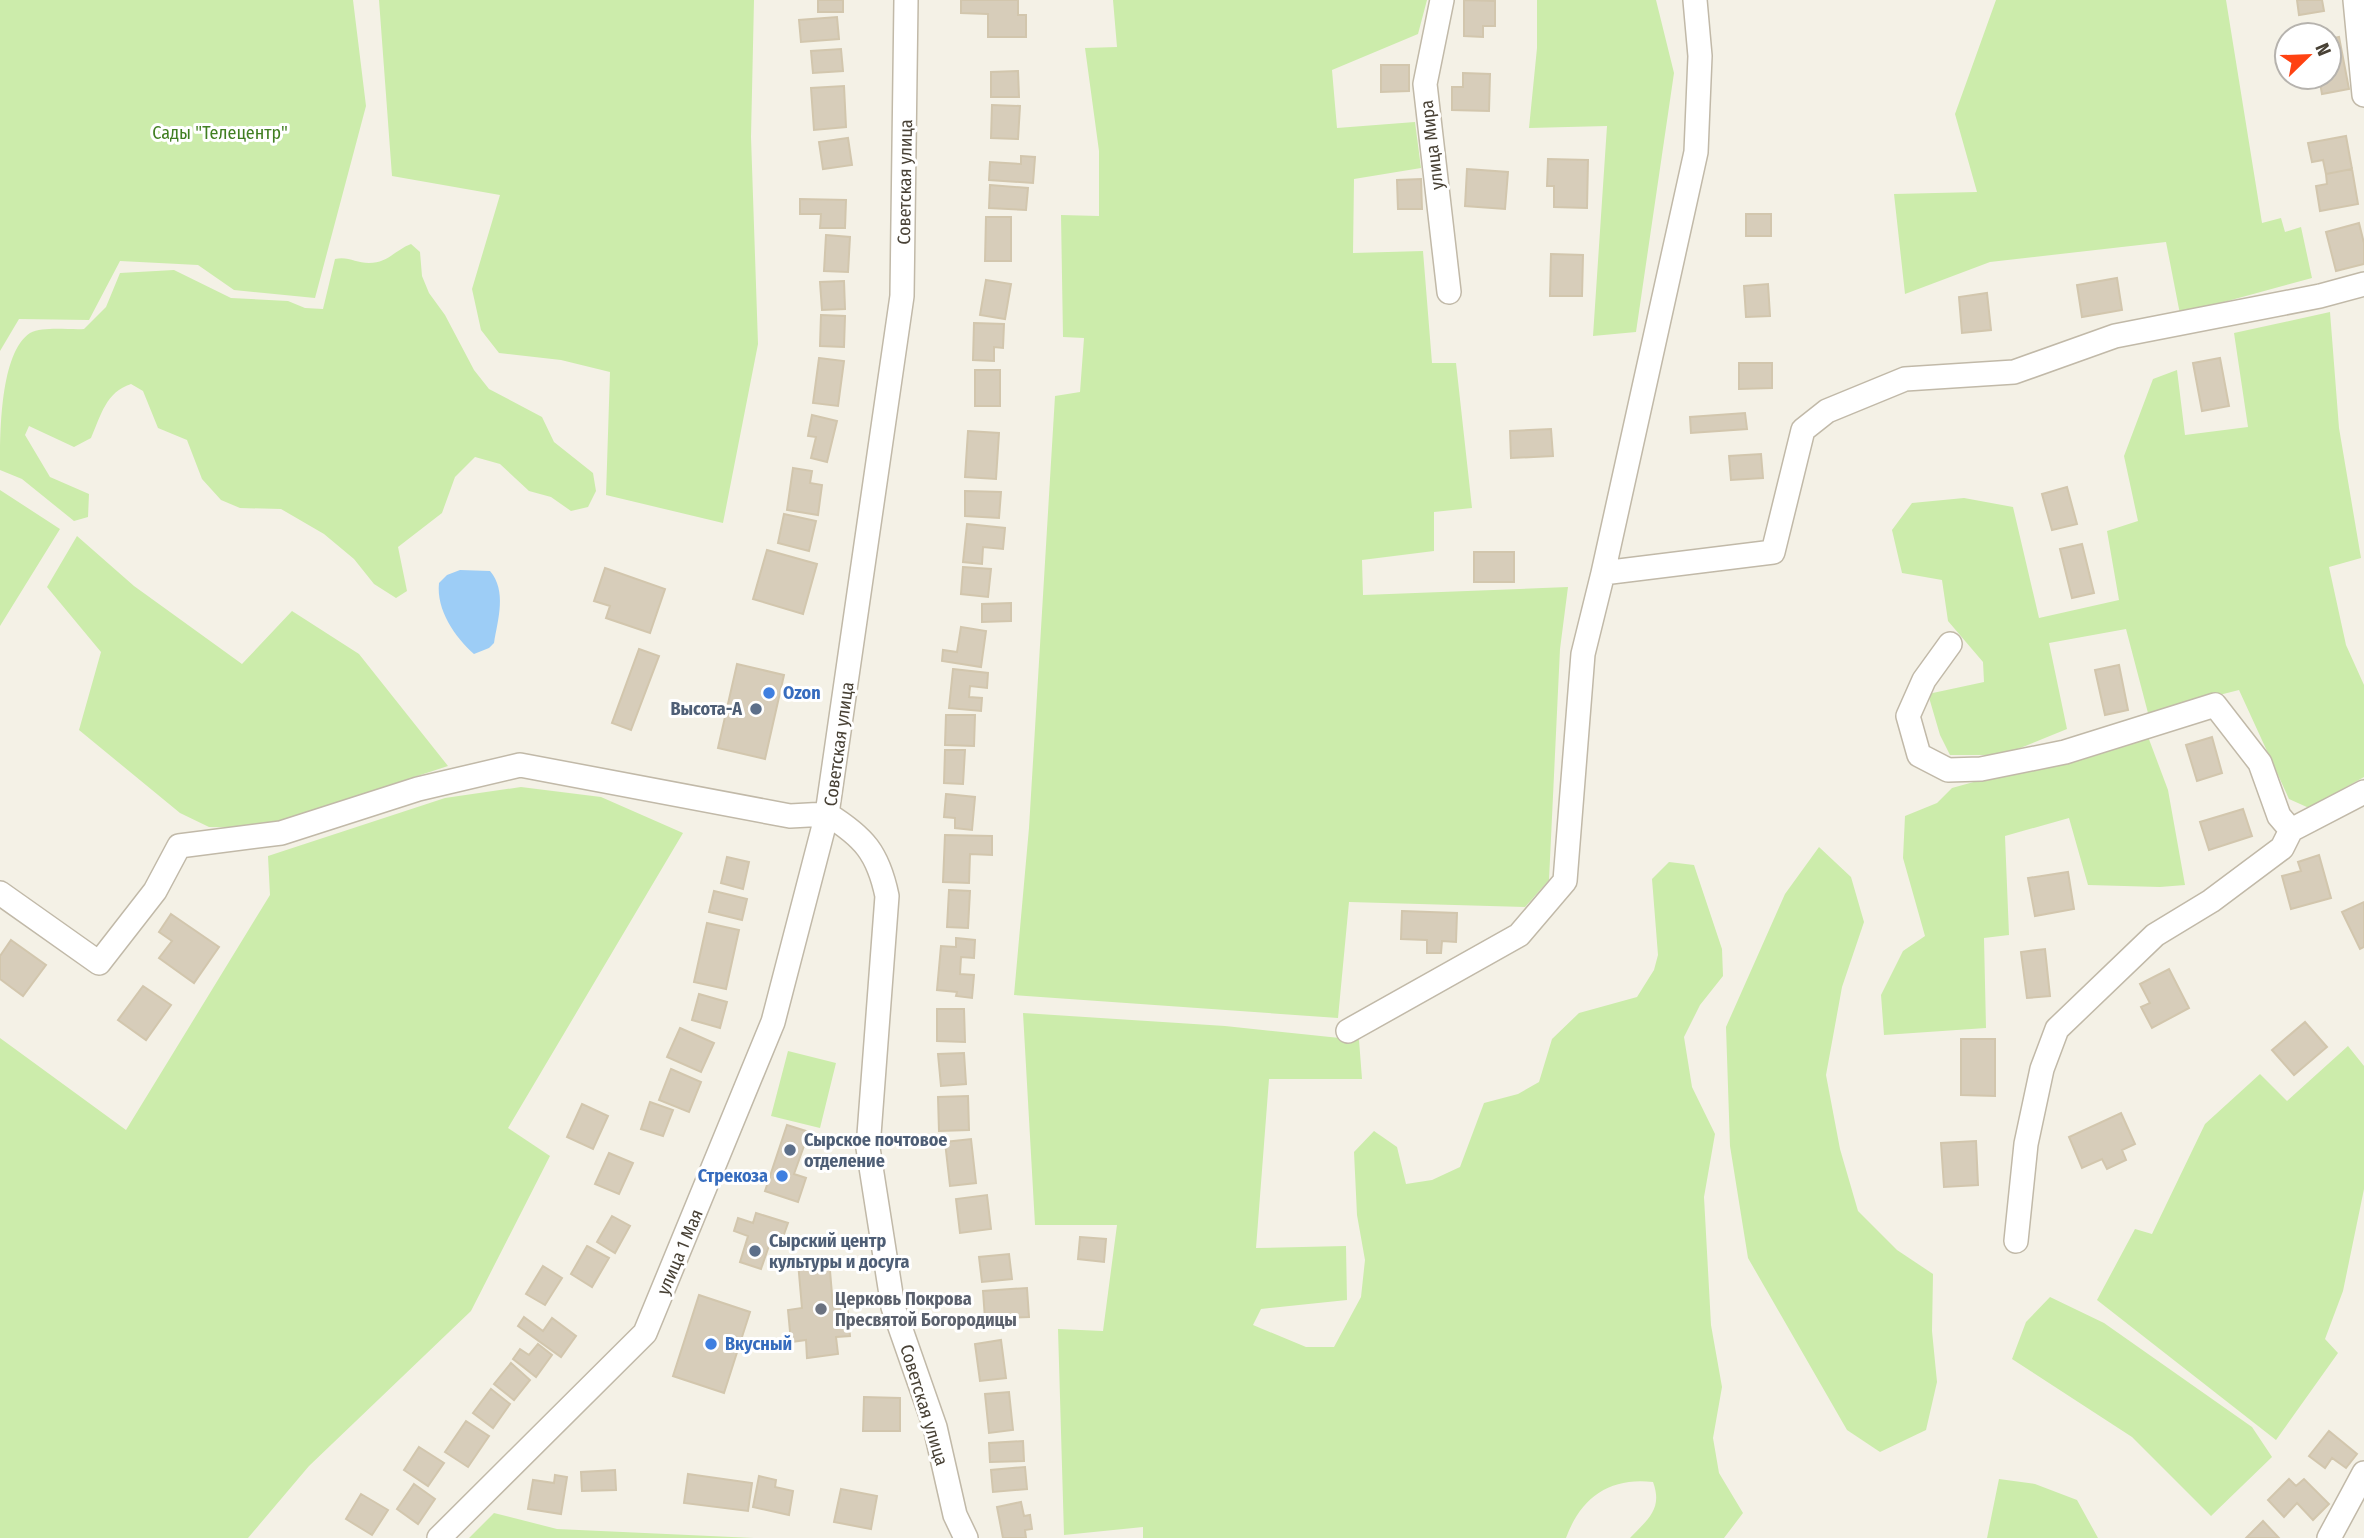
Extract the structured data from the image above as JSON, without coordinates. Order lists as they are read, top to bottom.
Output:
{
  "streets": {
    "street": ["улица Мира", "Советская улица", "улица 1 Мая"]
  },
  "crossings": [
    ["Советская улица", "улица 1 Мая"]
  ],
  "parks": ["Сады \"Телецентр\""],
  "places": [
    "Ozon",
    "Высота-А",
    "Сырское почтовое отделение",
    "Стрекоза",
    "Сырский центр культуры и досуга",
    "Церковь Покрова Пресвятой Богородицы",
    "Вкусный"
  ],
  "north": "top right"
}
